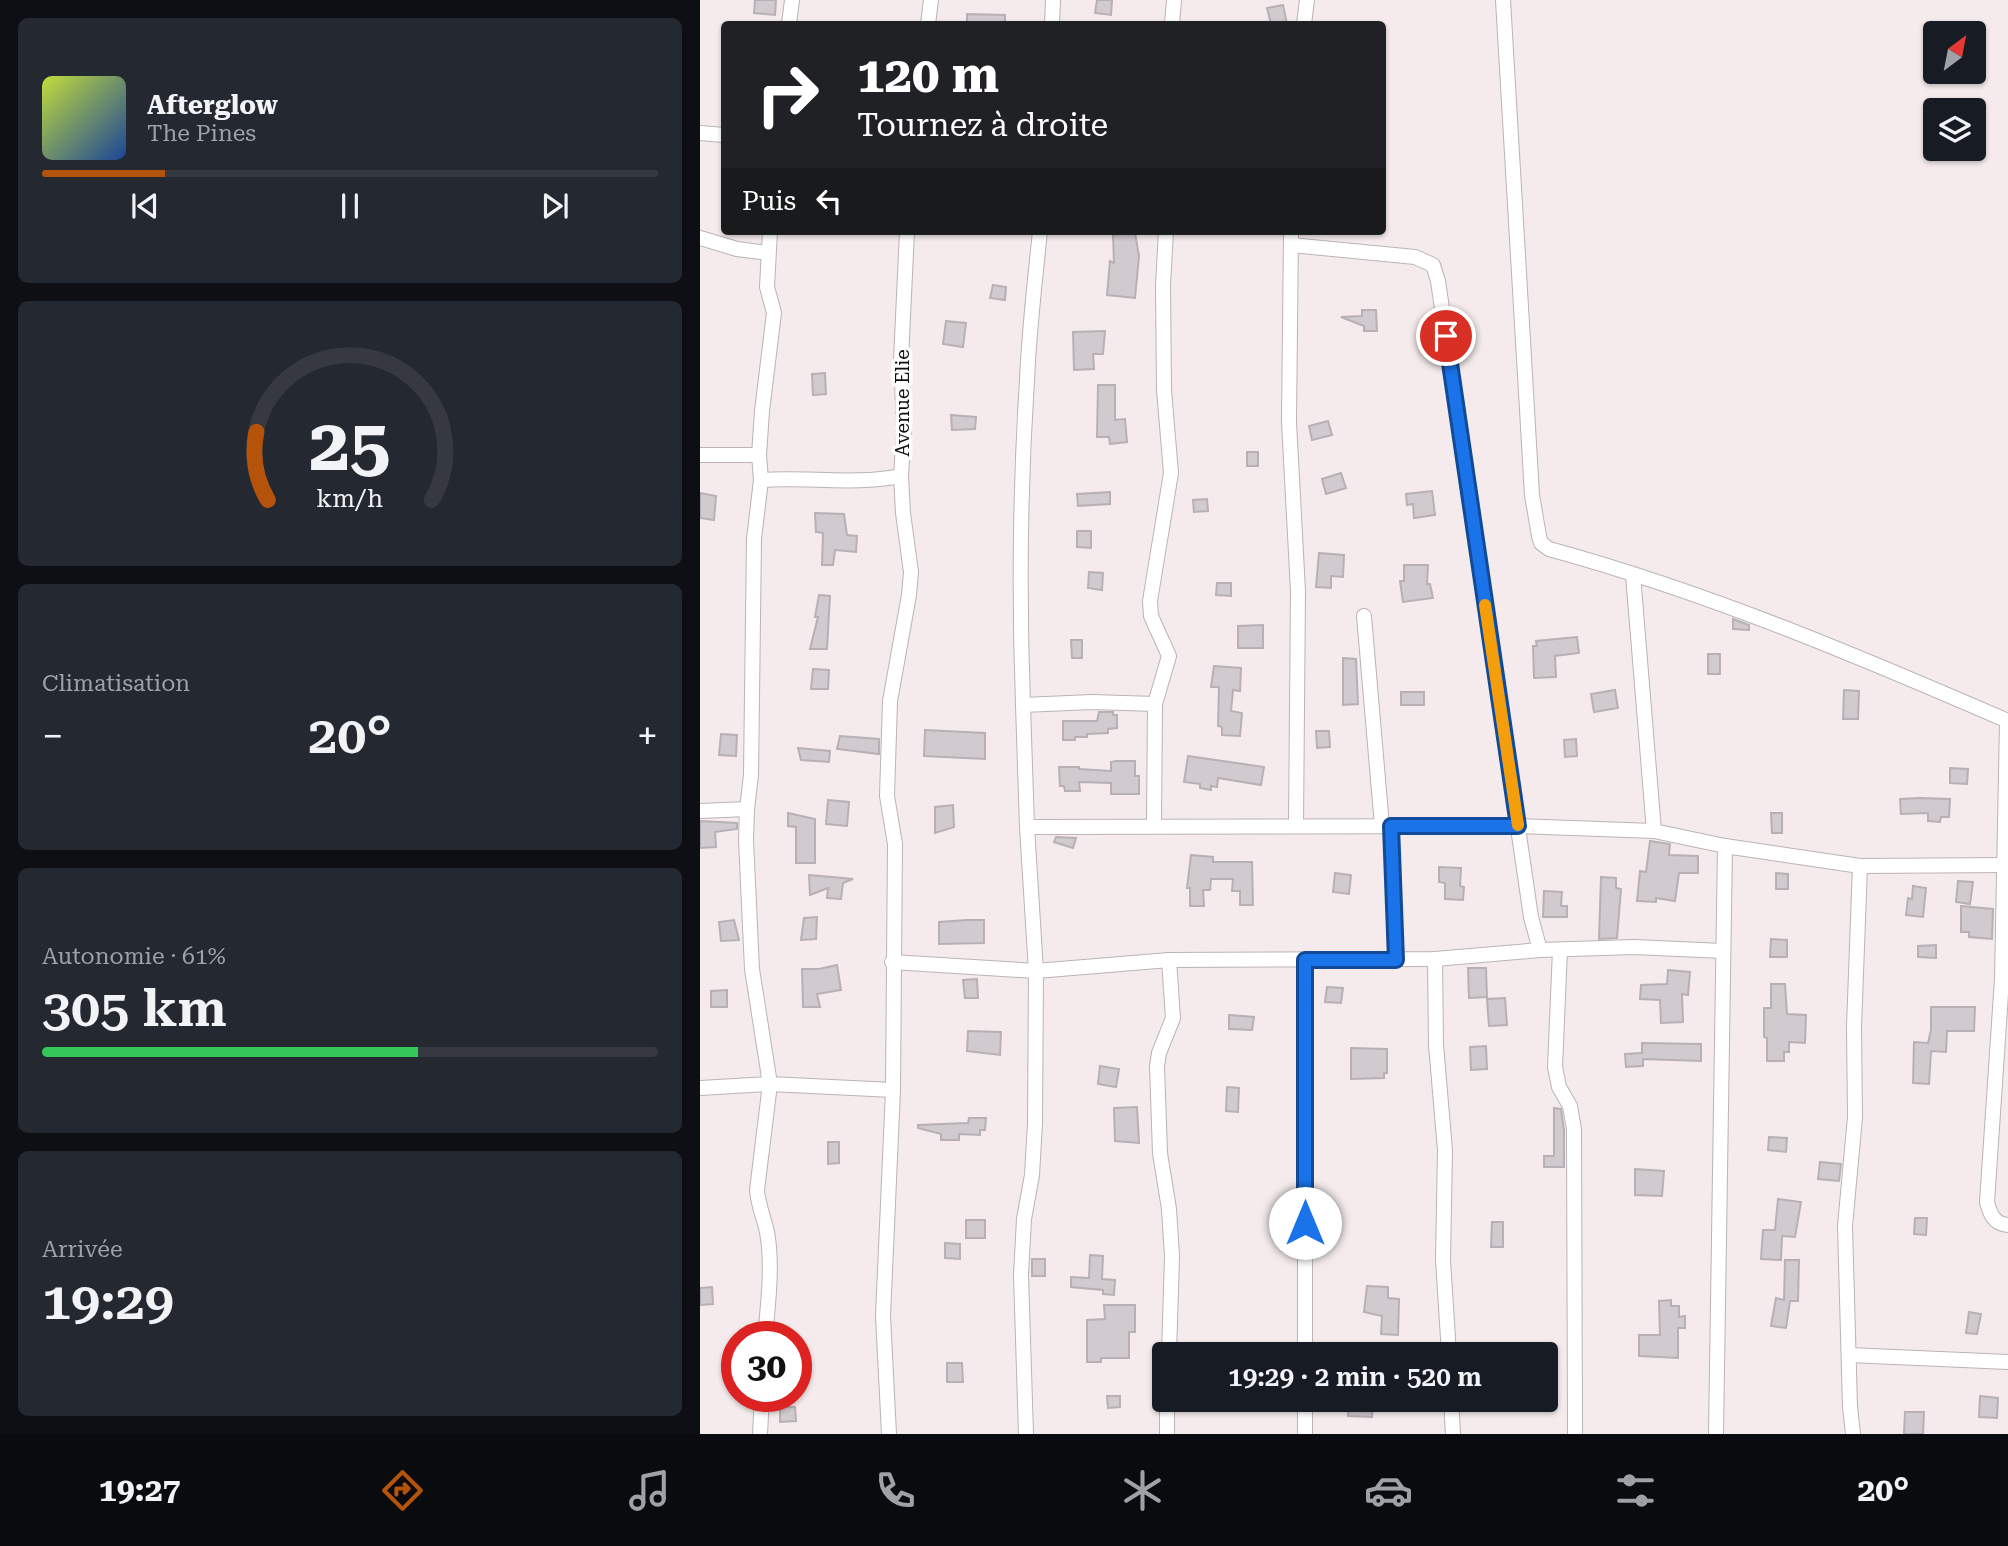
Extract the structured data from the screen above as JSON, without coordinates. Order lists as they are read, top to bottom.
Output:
{
  "streets": {
    "street": ["Avenue Elie"]
  },
  "north": "top right",
  "page": {
    "turn": ["120 m", "Tournez à droite"],
    "song": ["Afterglow", "The Pines"],
    "then": "Puis",
    "tile": [
      "Climatisation",
      ["Autonomie · 61%", "305 km"],
      ["Arrivée", "19:29"]
    ],
    "heat": ["−", "20°", "+"],
    "limit": "30",
    "trip": "19:29 · 2 min · 520 m",
    "tabs": ["19:27", "20°"],
    "gauge": ["25", "km/h"]
  }
}
